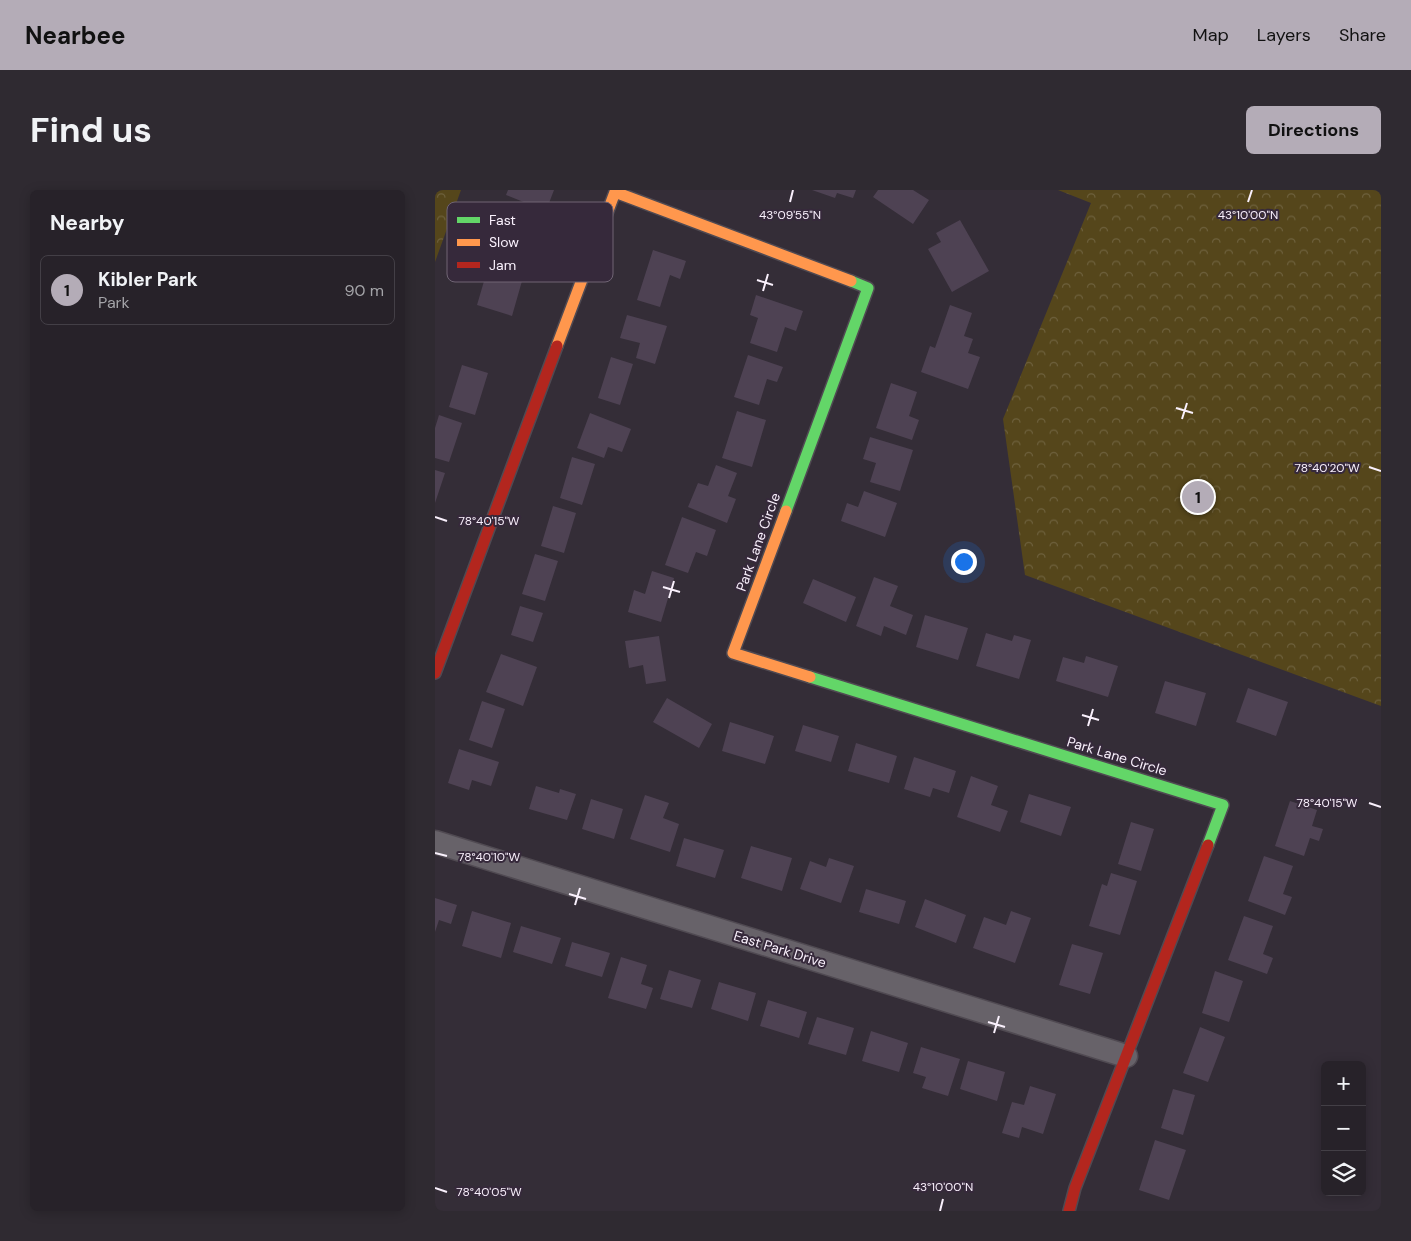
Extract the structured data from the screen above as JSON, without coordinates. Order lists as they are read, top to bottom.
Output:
{
  "streets": {
    "street": ["Park Lane Circle", "East Park Drive"]
  },
  "crossings": [
    ["Park Lane Circle", "East Park Drive"]
  ],
  "legend": ["Fast", "Slow", "Jam"],
  "page": {
    "header": "Nearbee",
    "nav": ["Map", "Layers", "Share"],
    "buttons": "Directions",
    "title": "Find us",
    "heading": "Nearby",
    "list": [
      {
        "mark": "1",
        "name": "Kibler Park",
        "note": "Park",
        "value": "90 m"
      }
    ],
    "pins": "1",
    "map_buttons": ["+", "−"]
  },
  "coordinates": [
    "43°09'55\"N",
    "43°10'00\"N",
    "78°40'20\"W",
    "78°40'15\"W",
    "78°40'10\"W",
    "78°40'05\"W"
  ]
}
